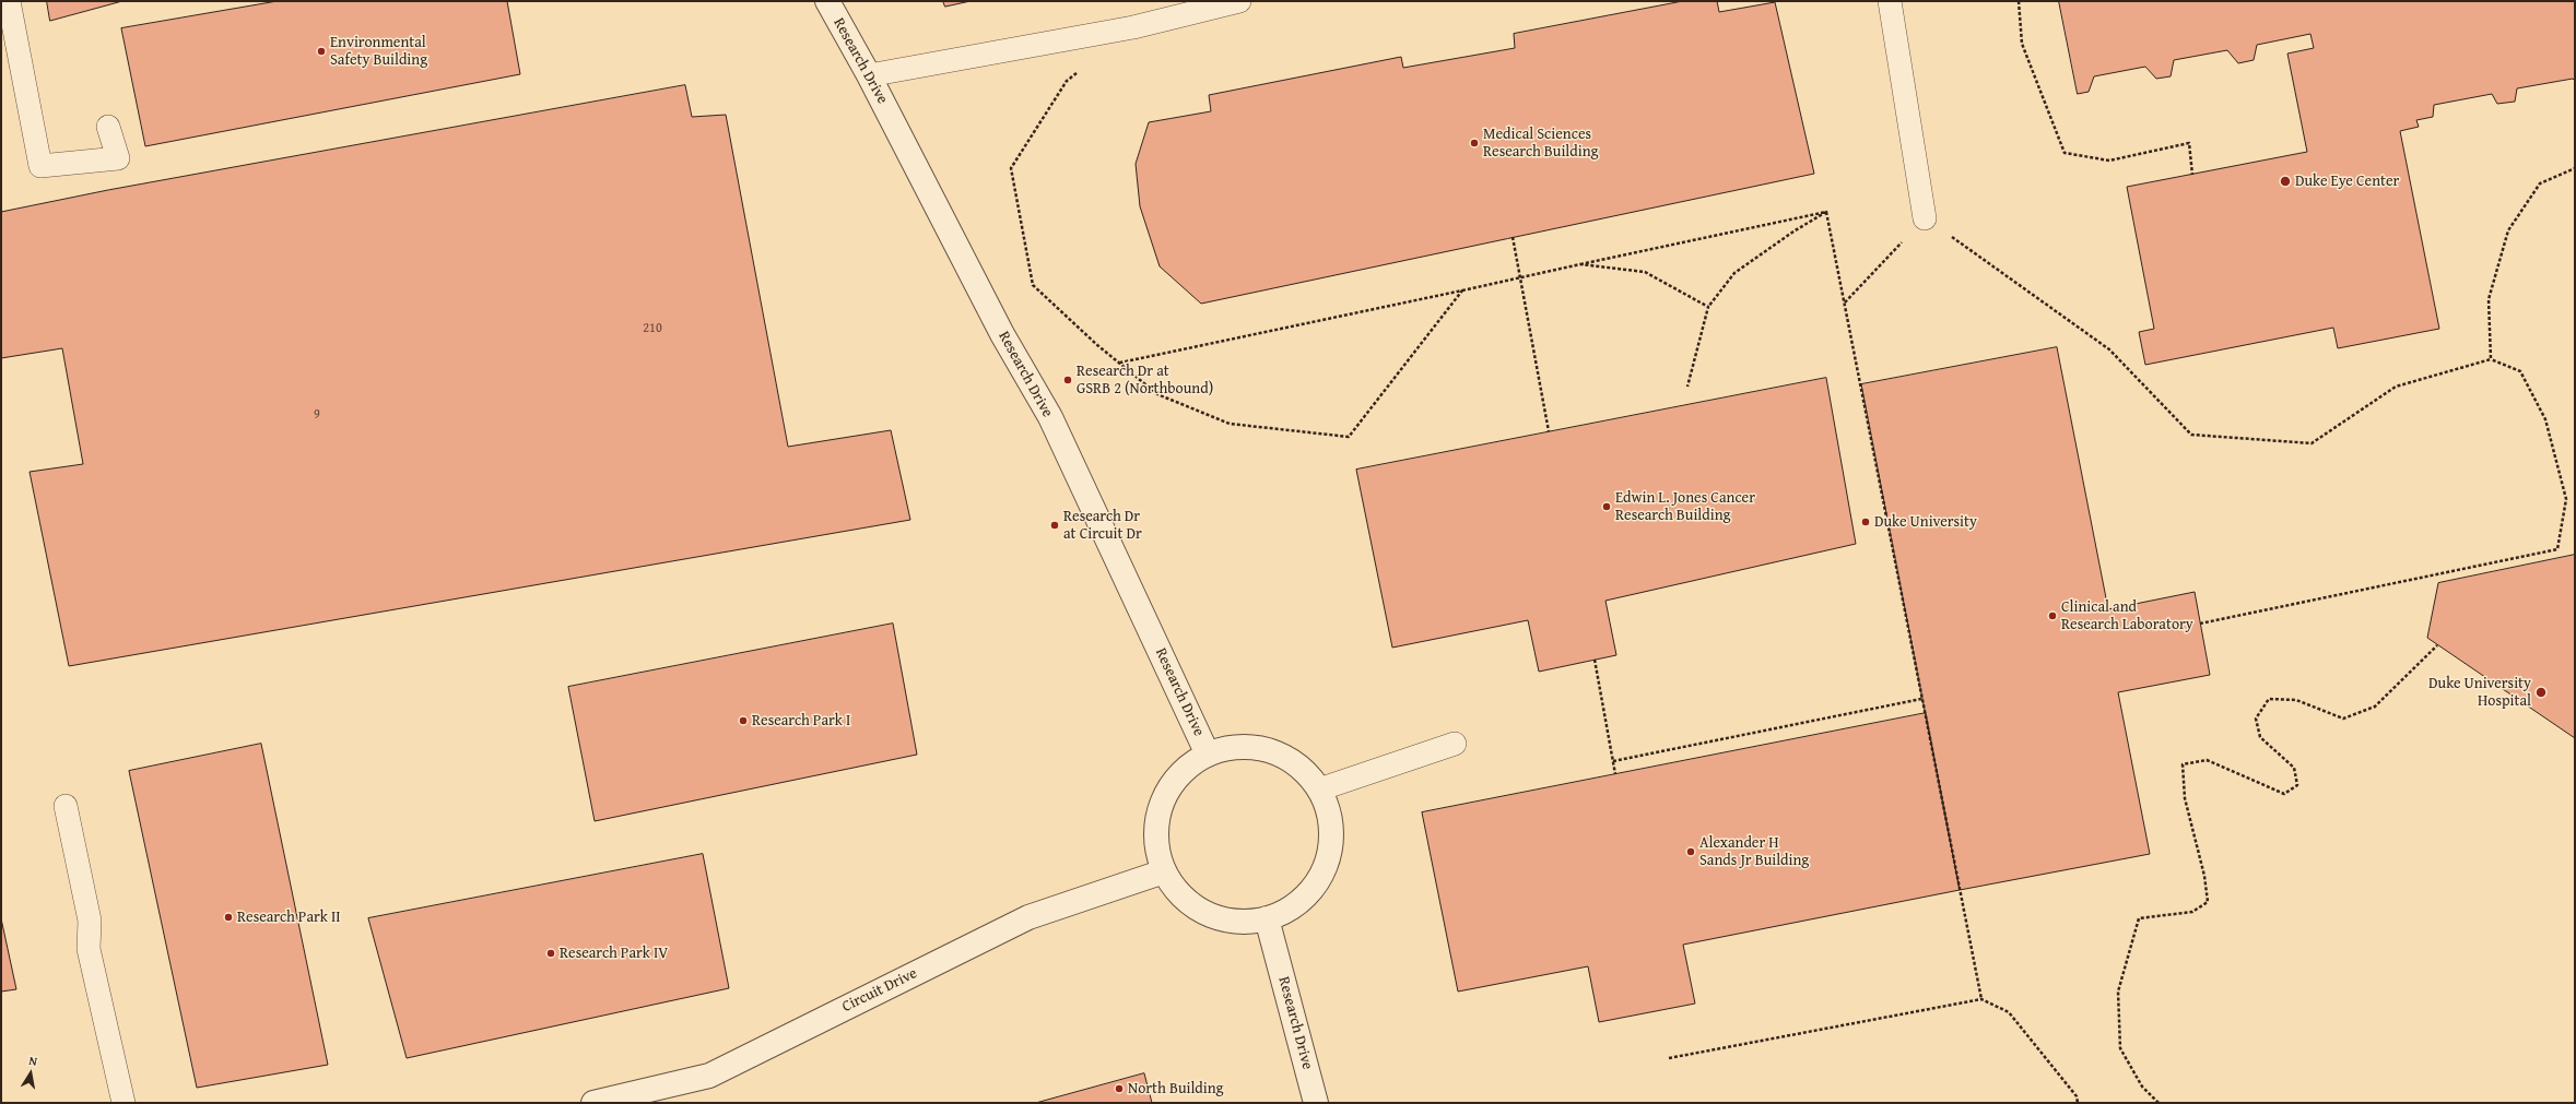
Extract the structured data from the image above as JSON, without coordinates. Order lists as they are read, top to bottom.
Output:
{
  "streets": {
    "street": ["Research Drive", "Circuit Drive"]
  },
  "places": [
    "Environmental Safety Building",
    "Medical Sciences Research Building",
    "Duke Eye Center",
    "Research Dr at GSRB 2 (Northbound)",
    "Edwin L. Jones Cancer Research Building",
    "Duke University",
    "Research Dr at Circuit Dr",
    "Clinical and Research Laboratory",
    "Duke University Hospital",
    "Research Park I",
    "Alexander H Sands Jr Building",
    "Research Park II",
    "Research Park IV",
    "North Building"
  ],
  "house_numbers": ["210", "9"],
  "north": "top"
}
